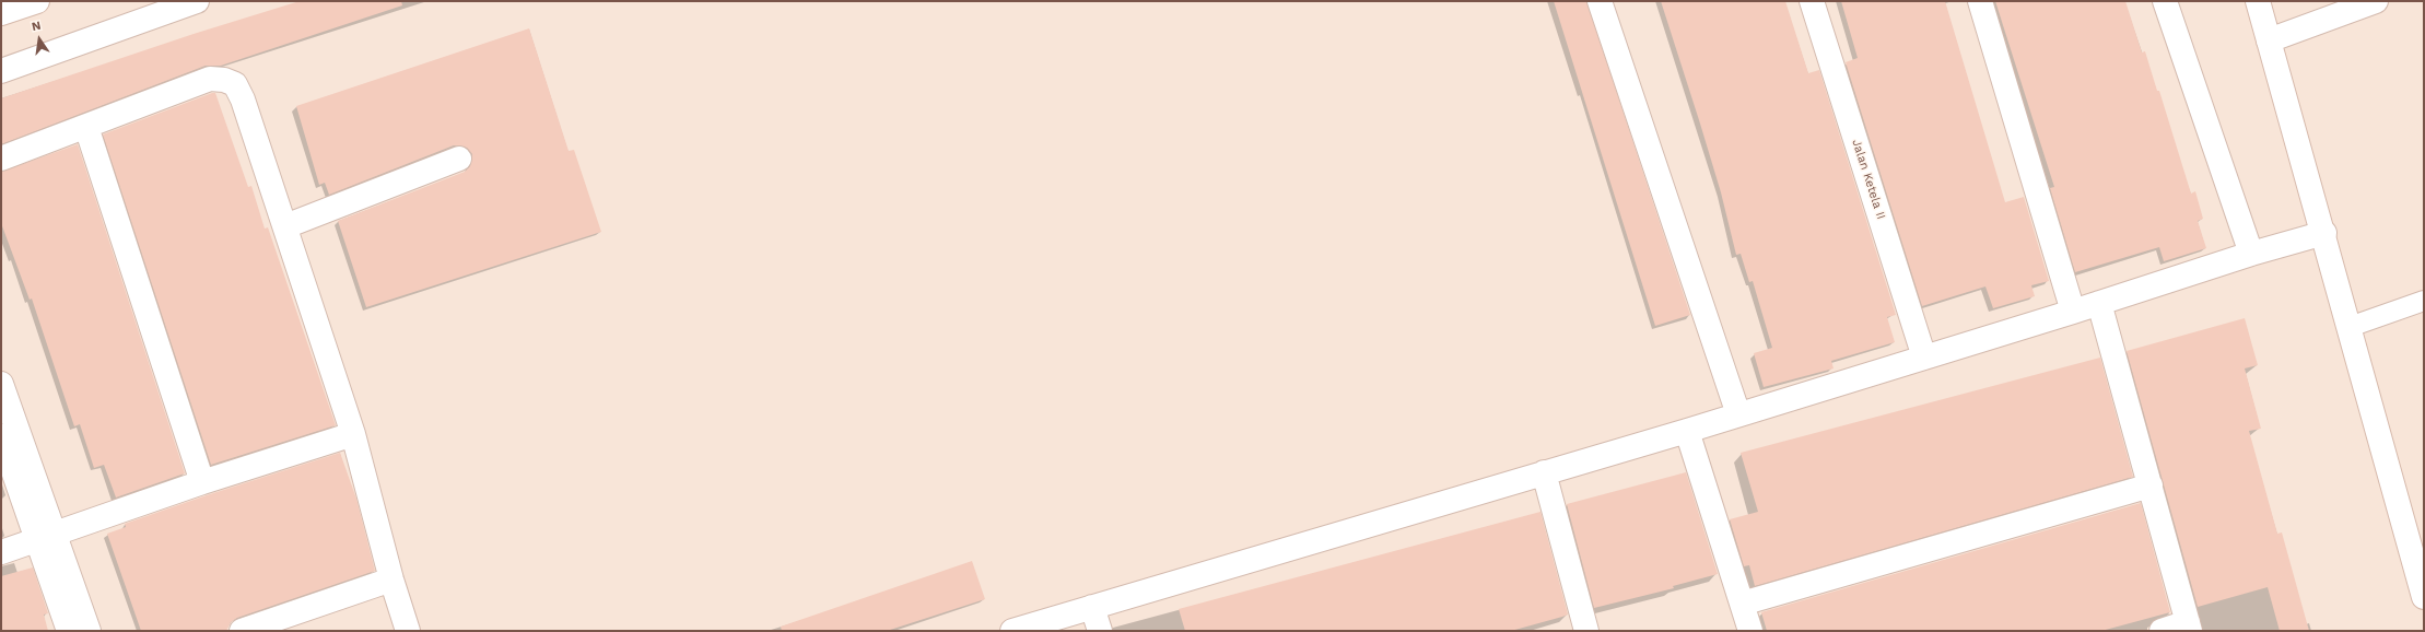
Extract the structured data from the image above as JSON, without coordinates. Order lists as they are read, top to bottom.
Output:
{
  "streets": {
    "street": ["Jalan Ketela II"]
  },
  "north": "top"
}
